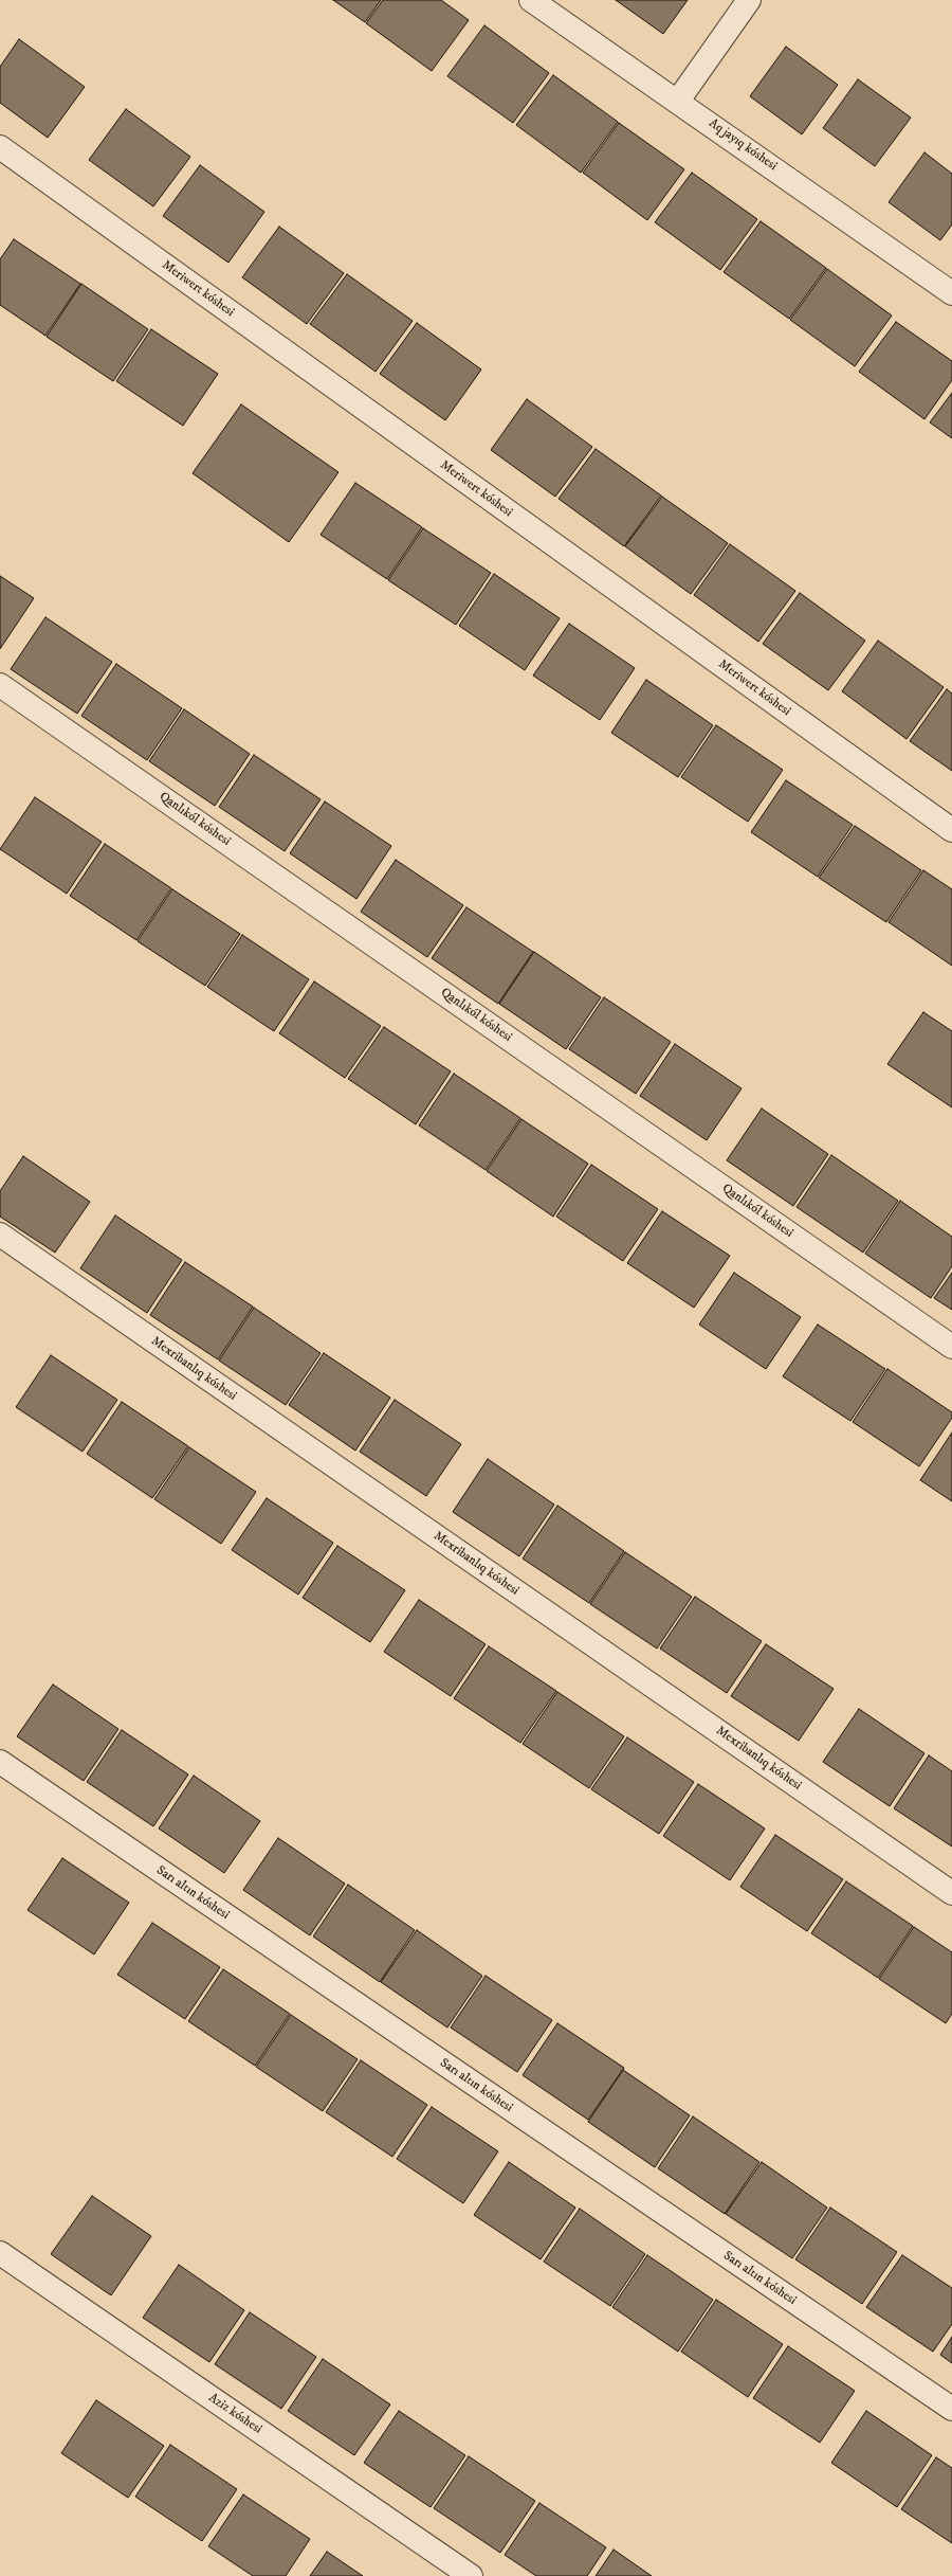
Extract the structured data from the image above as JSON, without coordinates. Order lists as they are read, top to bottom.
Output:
{
  "streets": {
    "street": [
      "Aq jayıq kóshesi",
      "Meriwert kóshesi",
      "Qanlıkól kóshesi",
      "Mexribanlıq kóshesi",
      "Sarı altın kóshesi",
      "Aziz kóshesi"
    ]
  }
}
